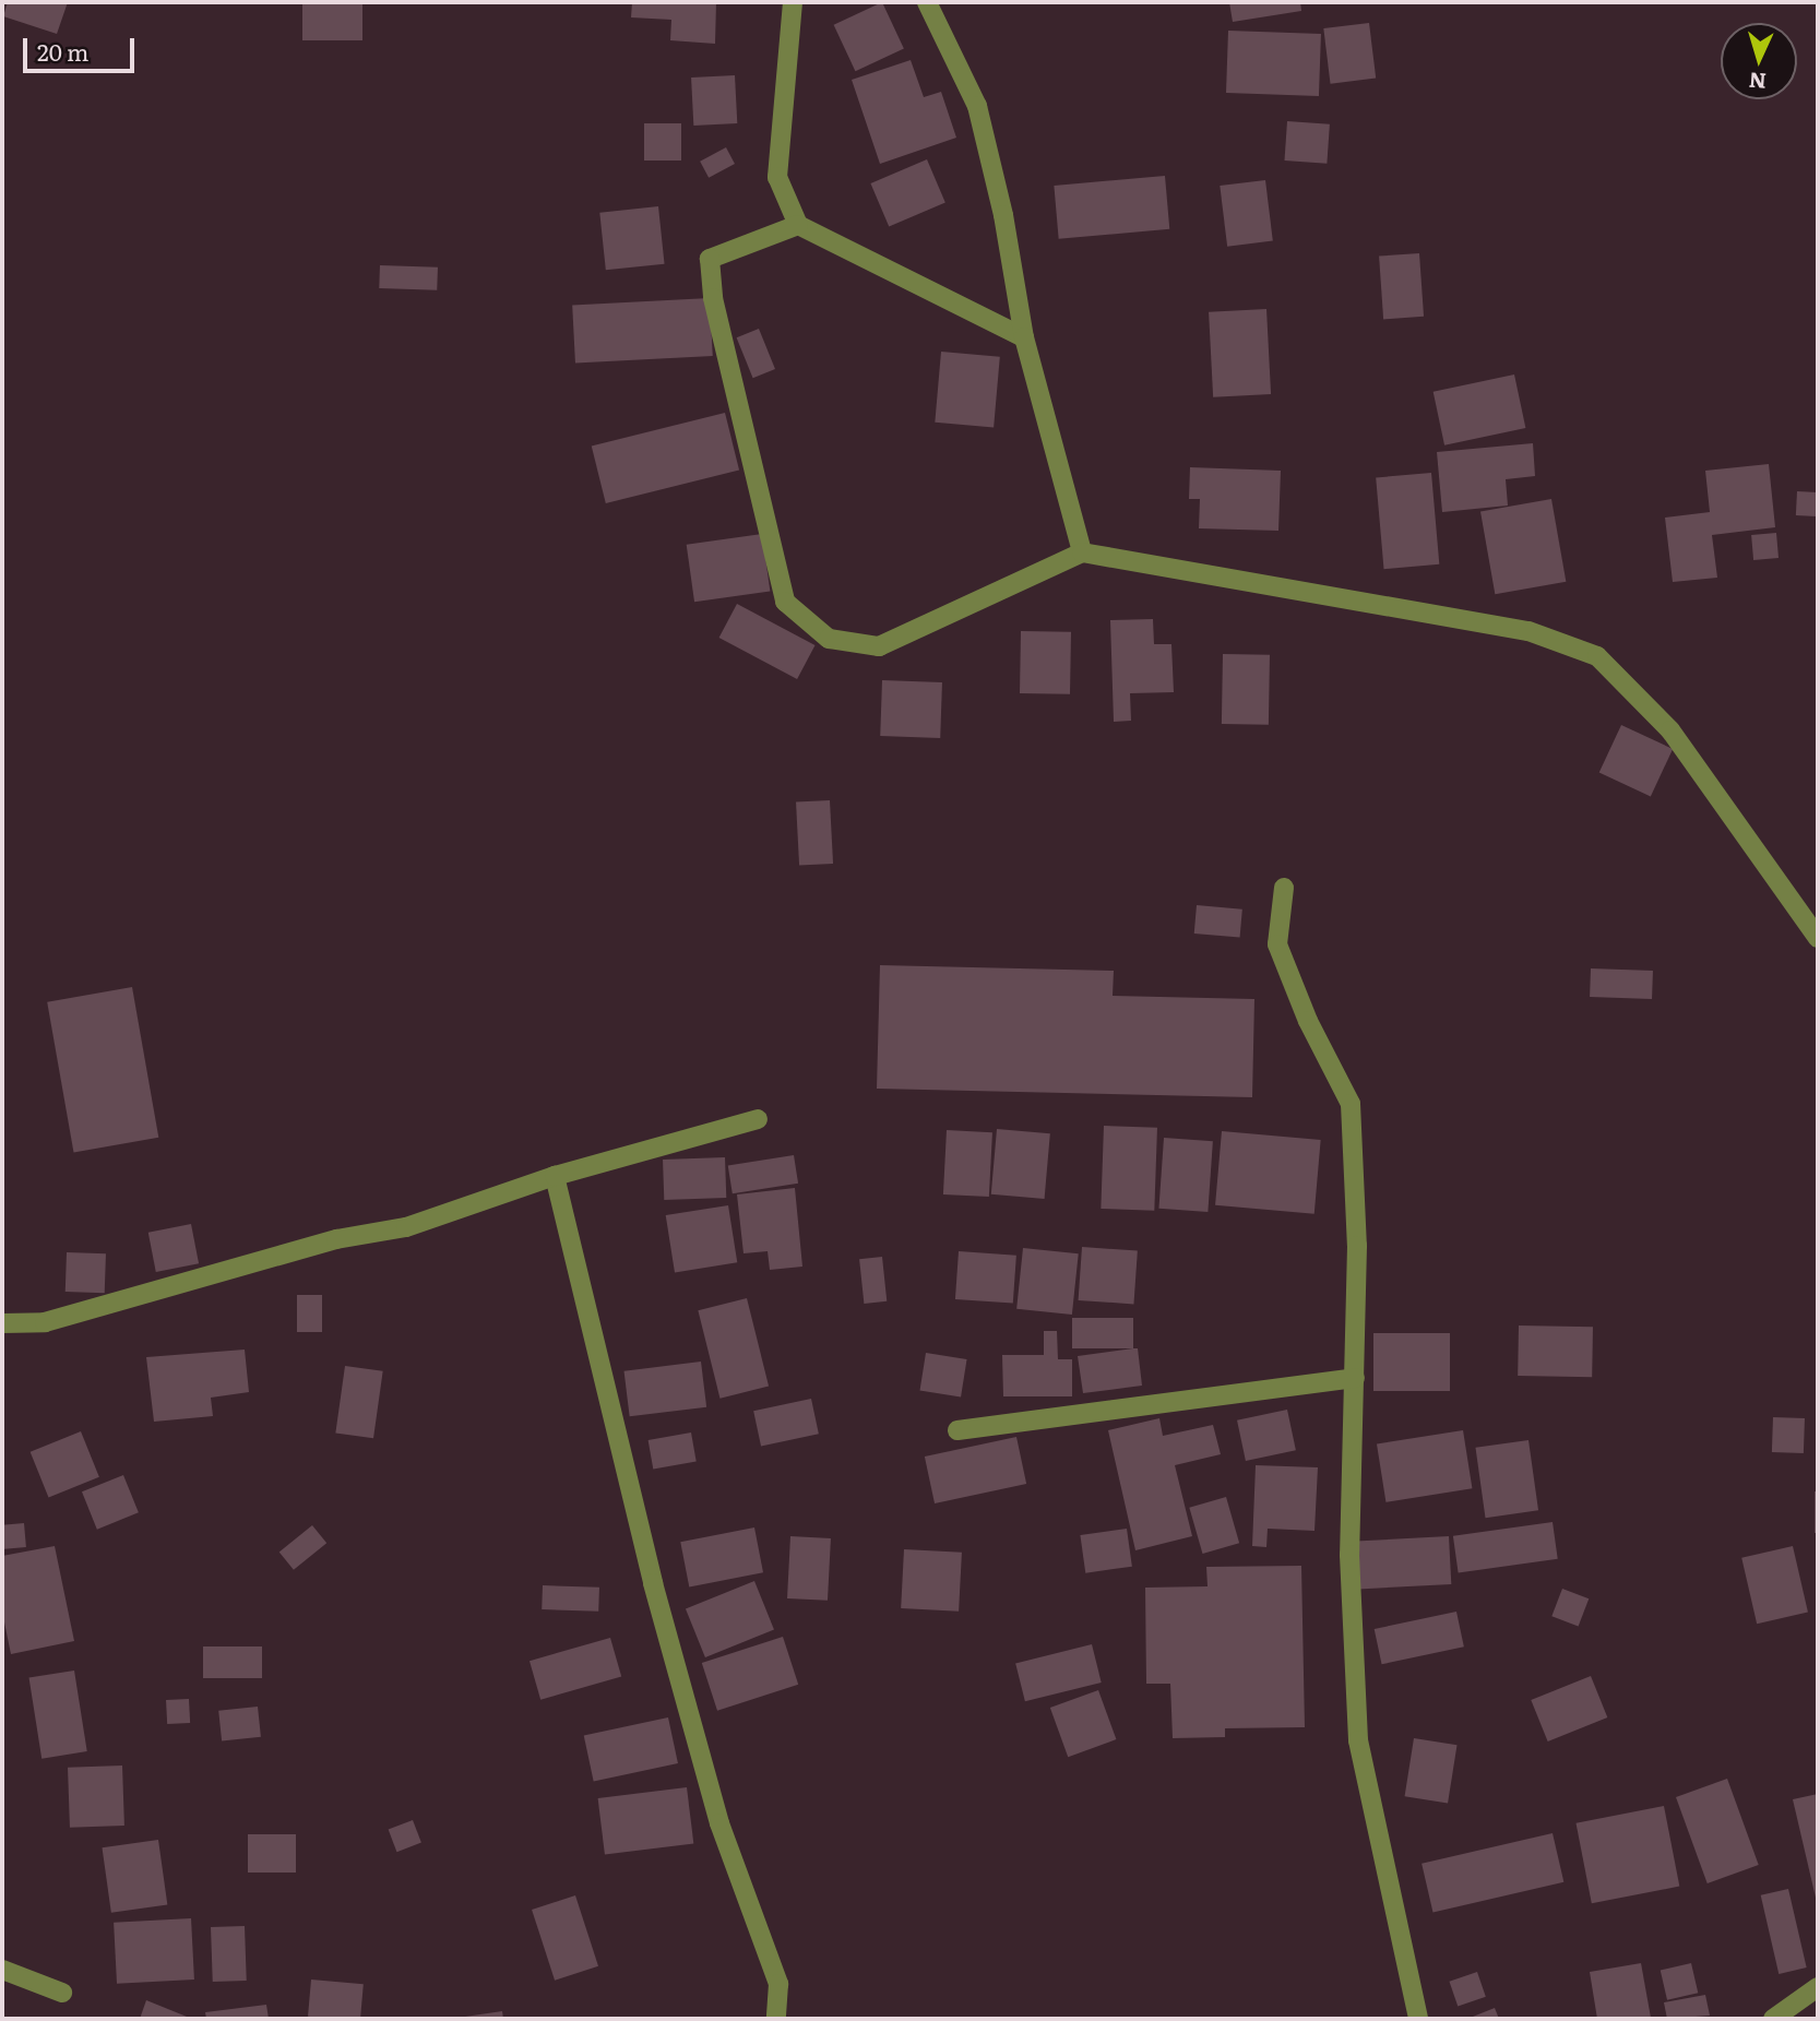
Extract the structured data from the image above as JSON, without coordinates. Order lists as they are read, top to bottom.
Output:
{
  "scale_bar": "20 m",
  "north": "bottom"
}
